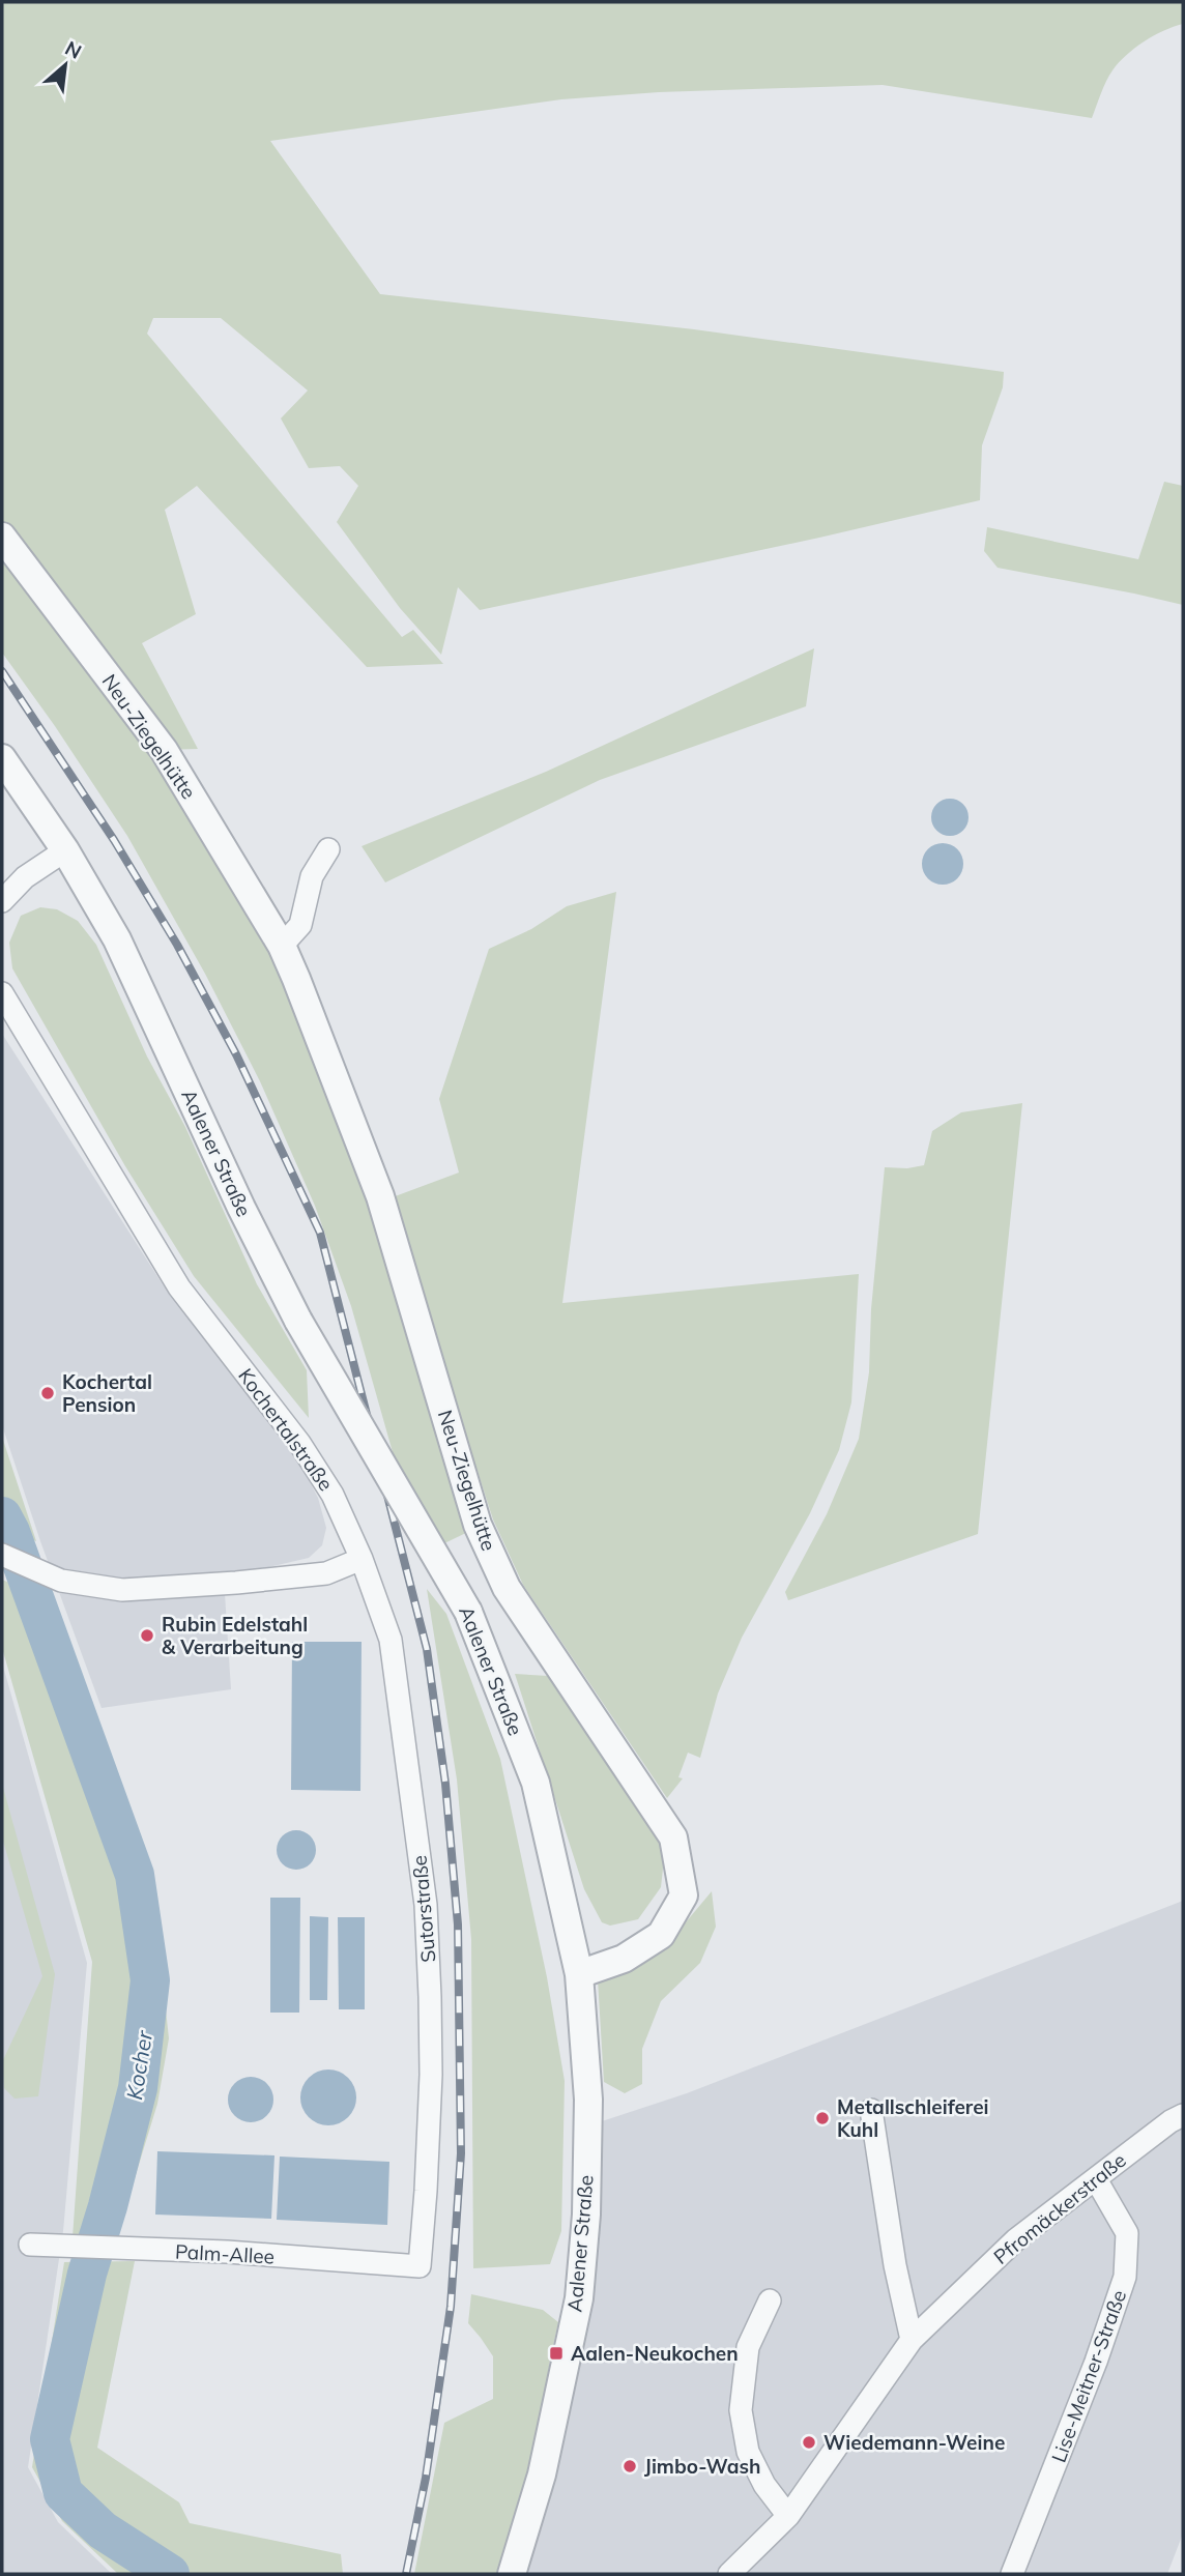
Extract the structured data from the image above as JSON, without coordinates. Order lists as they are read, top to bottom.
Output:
{
  "streets": {
    "street": [
      "Neu-Ziegelhütte",
      "Aalener Straße",
      "Kochertalstraße",
      "Sutorstraße",
      "Pfromäckerstraße",
      "Palm-Allee",
      "Lise-Meitner-Straße"
    ]
  },
  "crossings": [
    ["Neu-Ziegelhütte", "Aalener Straße"],
    ["Kochertalstraße", "Sutorstraße"],
    ["Sutorstraße", "Palm-Allee"],
    ["Pfromäckerstraße", "Lise-Meitner-Straße"]
  ],
  "water": ["Kocher"],
  "places": {
    "other": [
      "Kochertal Pension",
      "Rubin Edelstahl & Verarbeitung",
      "Metallschleiferei Kuhl",
      "Wiedemann-Weine",
      "Jimbo-Wash"
    ],
    "transit": ["Aalen-Neukochen"]
  },
  "north": "top right"
}
